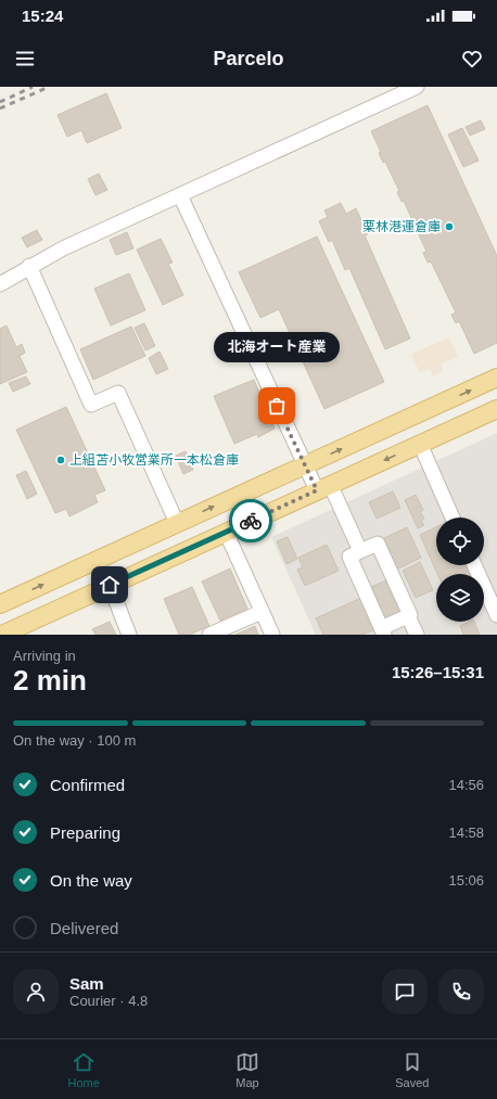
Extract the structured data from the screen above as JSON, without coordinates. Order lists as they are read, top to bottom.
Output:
{
  "places": ["栗林港運倉庫", "北海オート産業", "上組苫小牧営業所一本松倉庫"],
  "page": {
    "status": "15:24",
    "header": "Parcelo",
    "bubble": "北海オート産業",
    "heading": ["2 min", "Arriving in", "15:26–15:31"],
    "panel": ["Sam", "Courier · 4.8"],
    "bar": "On the way · 100 m",
    "list": [
      ["Confirmed", "14:56"],
      ["Preparing", "14:58"],
      ["On the way", "15:06"],
      "Delivered"
    ],
    "tabs": ["Home", "Map", "Saved"]
  }
}
